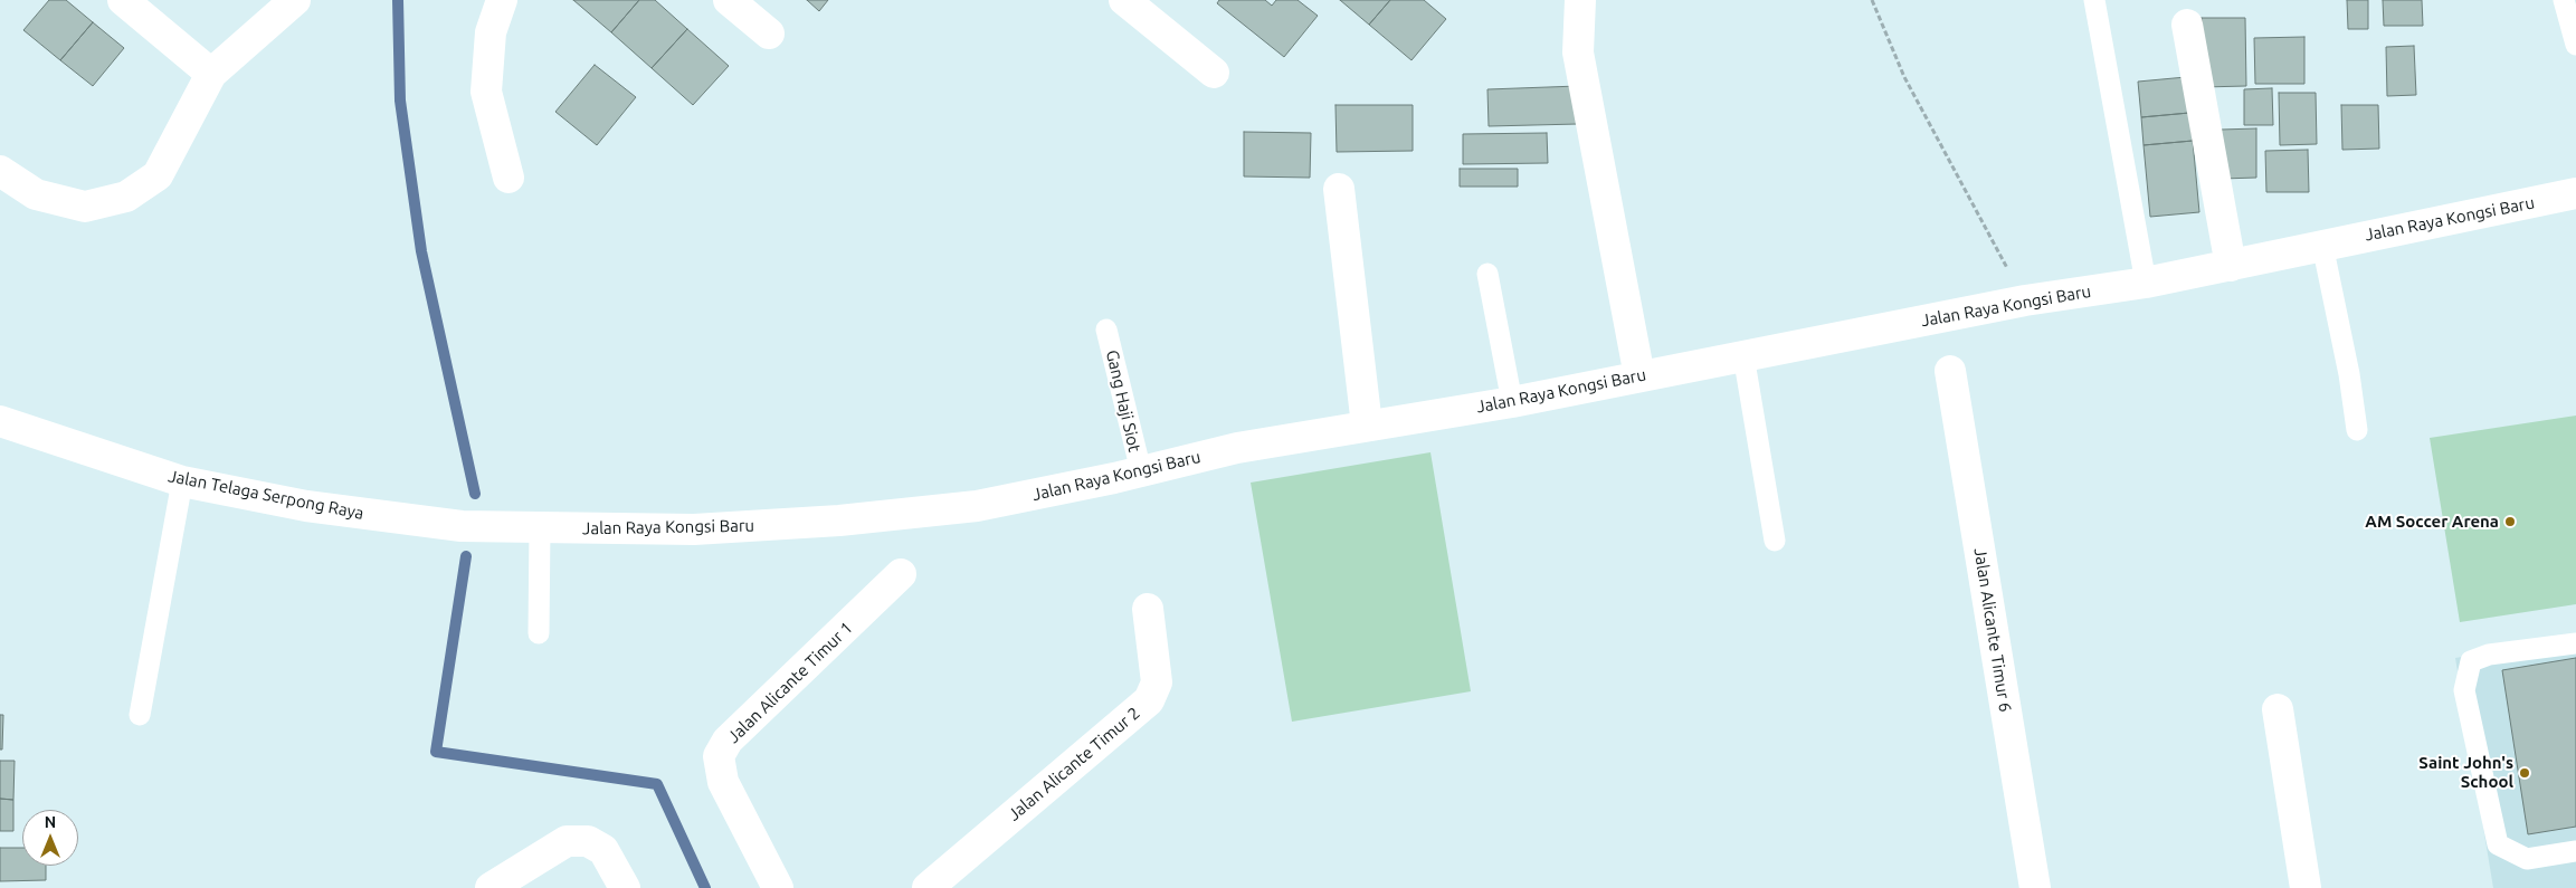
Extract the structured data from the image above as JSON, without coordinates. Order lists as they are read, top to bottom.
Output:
{
  "streets": {
    "street": [
      "Jalan Raya Kongsi Baru",
      "Jalan Telaga Serpong Raya",
      "Jalan Alicante Timur 6",
      "Jalan Alicante Timur 1",
      "Jalan Alicante Timur 2"
    ],
    "lane": ["Gang Haji Siot"]
  },
  "crossings": [
    ["Jalan Raya Kongsi Baru", "Gang Haji Siot"],
    ["Jalan Raya Kongsi Baru", "Jalan Telaga Serpong Raya"]
  ],
  "places": ["AM Soccer Arena", "Saint John's School"],
  "north": "top"
}
